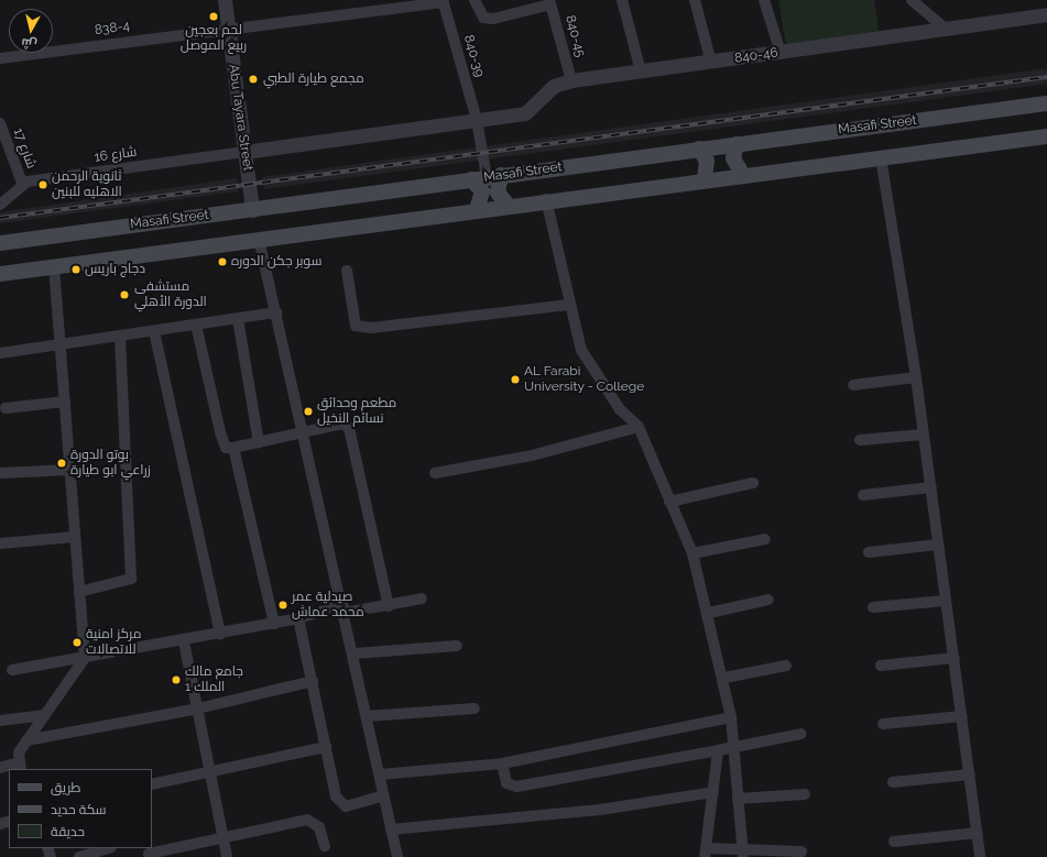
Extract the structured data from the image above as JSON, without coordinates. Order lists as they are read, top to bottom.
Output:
{
  "streets": {
    "main road": ["Masafi Street"],
    "street": [
      "838-4",
      "840-45",
      "840-39",
      "840-46",
      "Abu Tayara Street",
      "شارع 17",
      "شارع 16"
    ]
  },
  "crossings": [
    ["838-4", "840-39"],
    ["838-4", "Abu Tayara Street"],
    ["840-45", "840-46"],
    ["840-39", "840-46"],
    ["840-39", "Masafi Street"],
    ["840-46", "Abu Tayara Street"],
    ["840-46", "شارع 16"],
    ["Abu Tayara Street", "Masafi Street"],
    ["Abu Tayara Street", "شارع 16"],
    ["شارع 17", "شارع 16"]
  ],
  "places": [
    "لحم بعجين ربيع الموصل",
    "مجمع طيارة الطبي",
    "ثانوية الرحمن الاهليه للبنين",
    "سوبر جكن الدوره",
    "دجاج باريس",
    "مستشفى الدورة الأهلي",
    "AL Farabi University - College",
    "مطعم وحدائق نسائم النخيل",
    "بوتو الدورة زراعي ابو طيارة",
    "صيدلية عمر محمد عماش",
    "مركز امنية للاتصالات",
    "جامع مالك الملك 1"
  ],
  "legend": ["طريق", "سكة حديد", "حديقة"],
  "north": "bottom"
}
